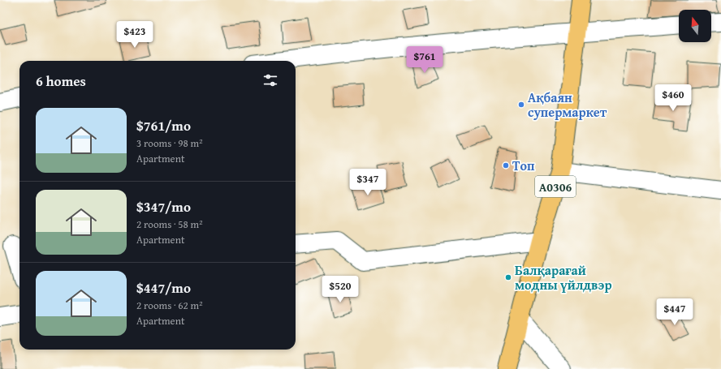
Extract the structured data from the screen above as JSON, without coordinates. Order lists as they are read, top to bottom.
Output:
{
  "streets": {
    "highway": ["A0306"]
  },
  "places": ["Ақбаян супермаркет", "Топ", "Балқарағай модны үйлдвэр"],
  "north": "top",
  "page": {
    "price": [
      "$423",
      "$761",
      "$460",
      "$347",
      "$520",
      "$447"
    ],
    "heading": "6 homes",
    "list": [
      {
        "name": "$761/mo",
        "note": "3 rooms · 98 m² · Apartment"
      },
      {
        "name": "$347/mo",
        "note": "2 rooms · 58 m² · Apartment"
      },
      {
        "name": "$447/mo",
        "note": "2 rooms · 62 m² · Apartment"
      }
    ]
  }
}
